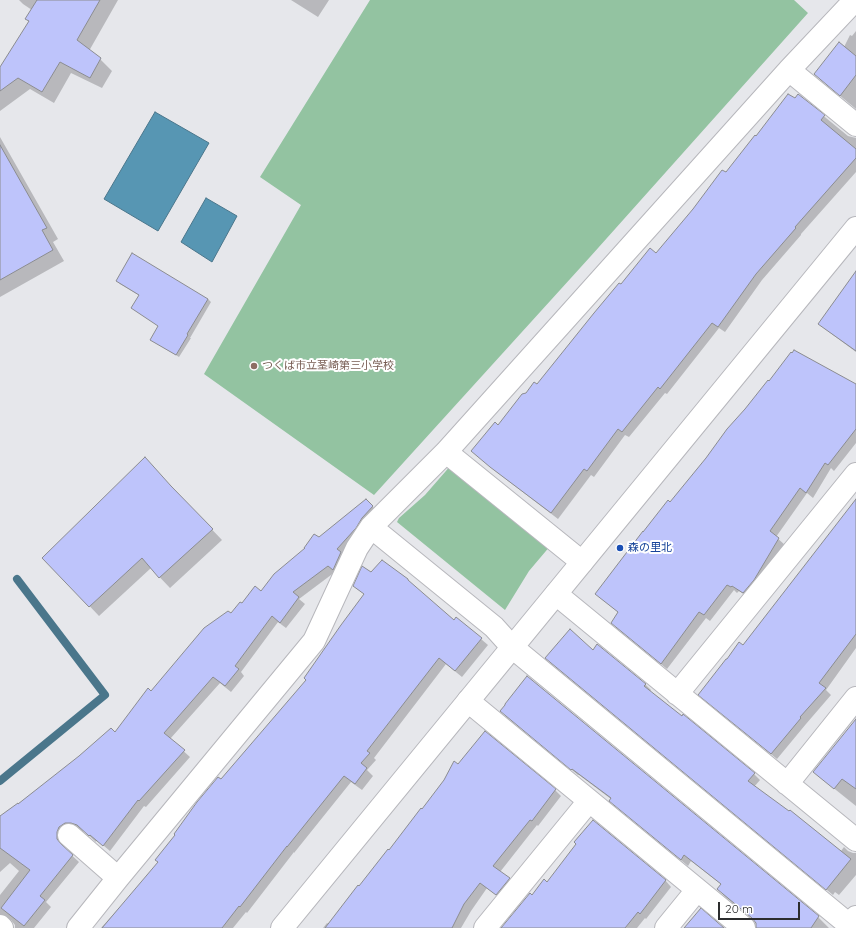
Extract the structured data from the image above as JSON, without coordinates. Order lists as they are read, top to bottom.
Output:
{
  "places": ["つくば市立茎崎第三小学校", "森の里北"],
  "scale_bar": "20 m"
}
